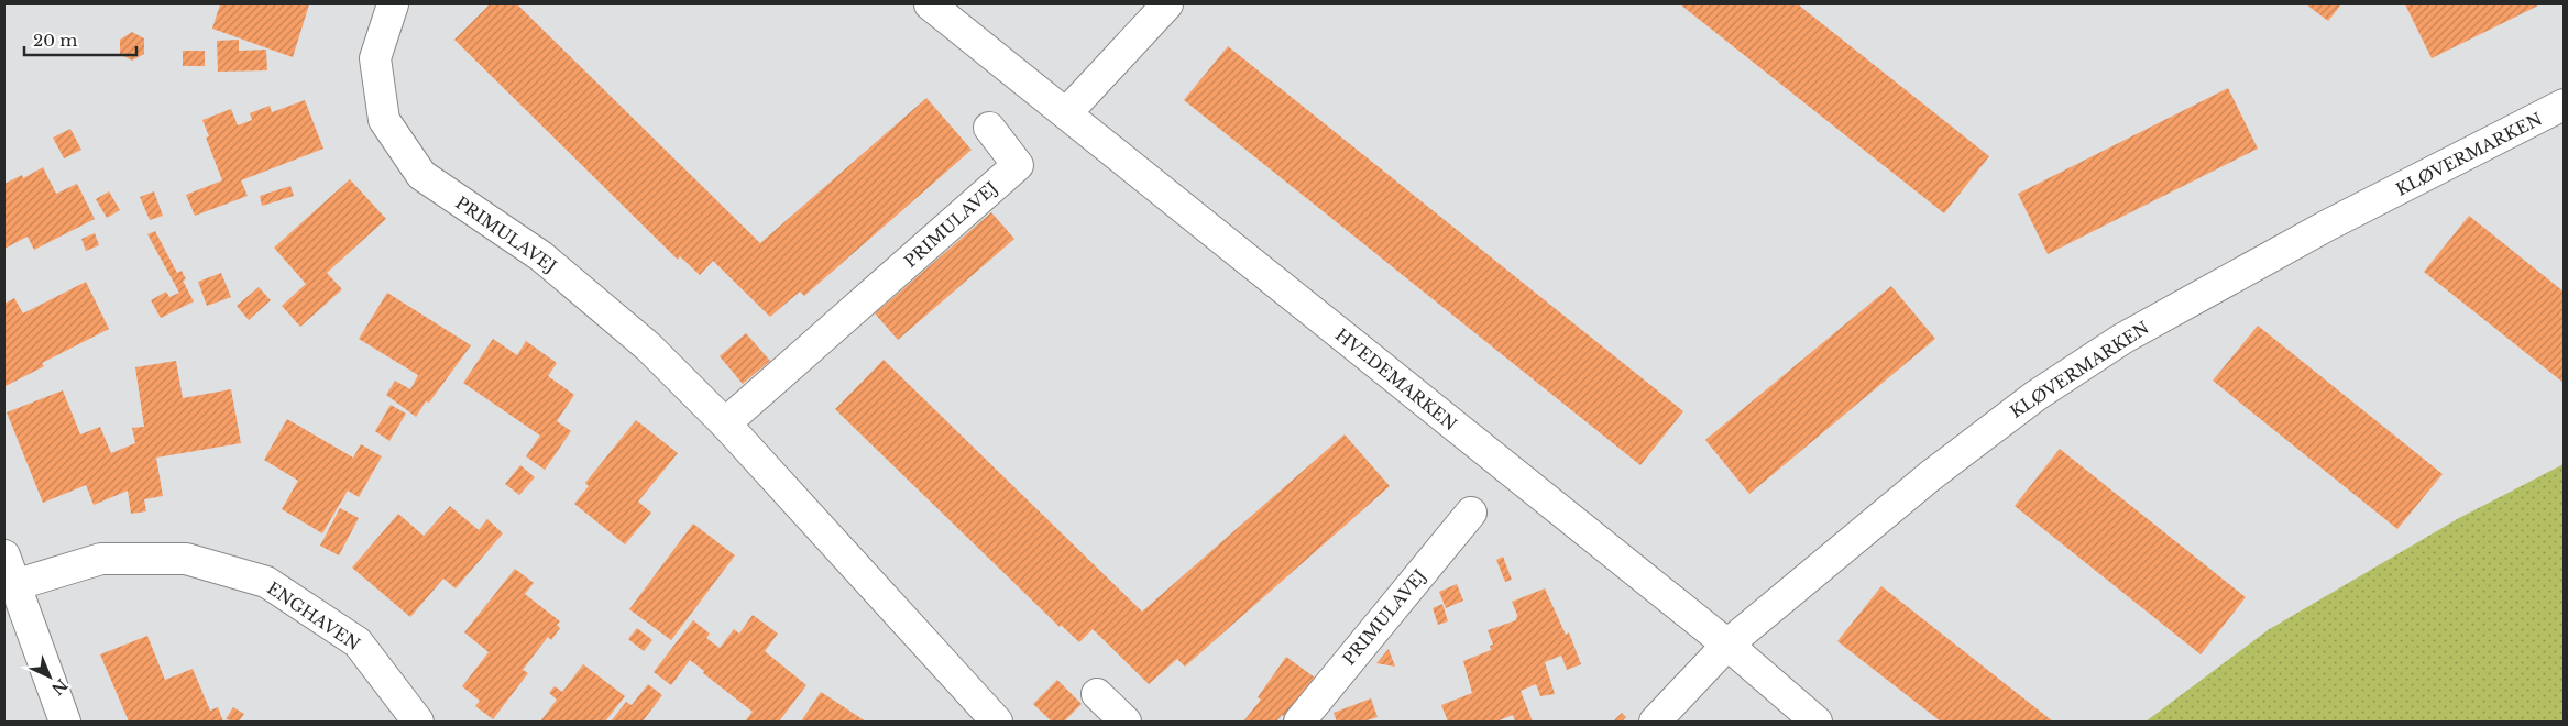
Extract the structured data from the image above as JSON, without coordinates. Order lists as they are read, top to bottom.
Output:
{
  "streets": {
    "street": [
      "KLØVERMARKEN",
      "PRIMULAVEJ",
      "HVEDEMARKEN",
      "ENGHAVEN"
    ]
  },
  "crossings": [
    ["KLØVERMARKEN", "HVEDEMARKEN"]
  ],
  "scale_bar": "20 m",
  "north": "bottom right"
}
